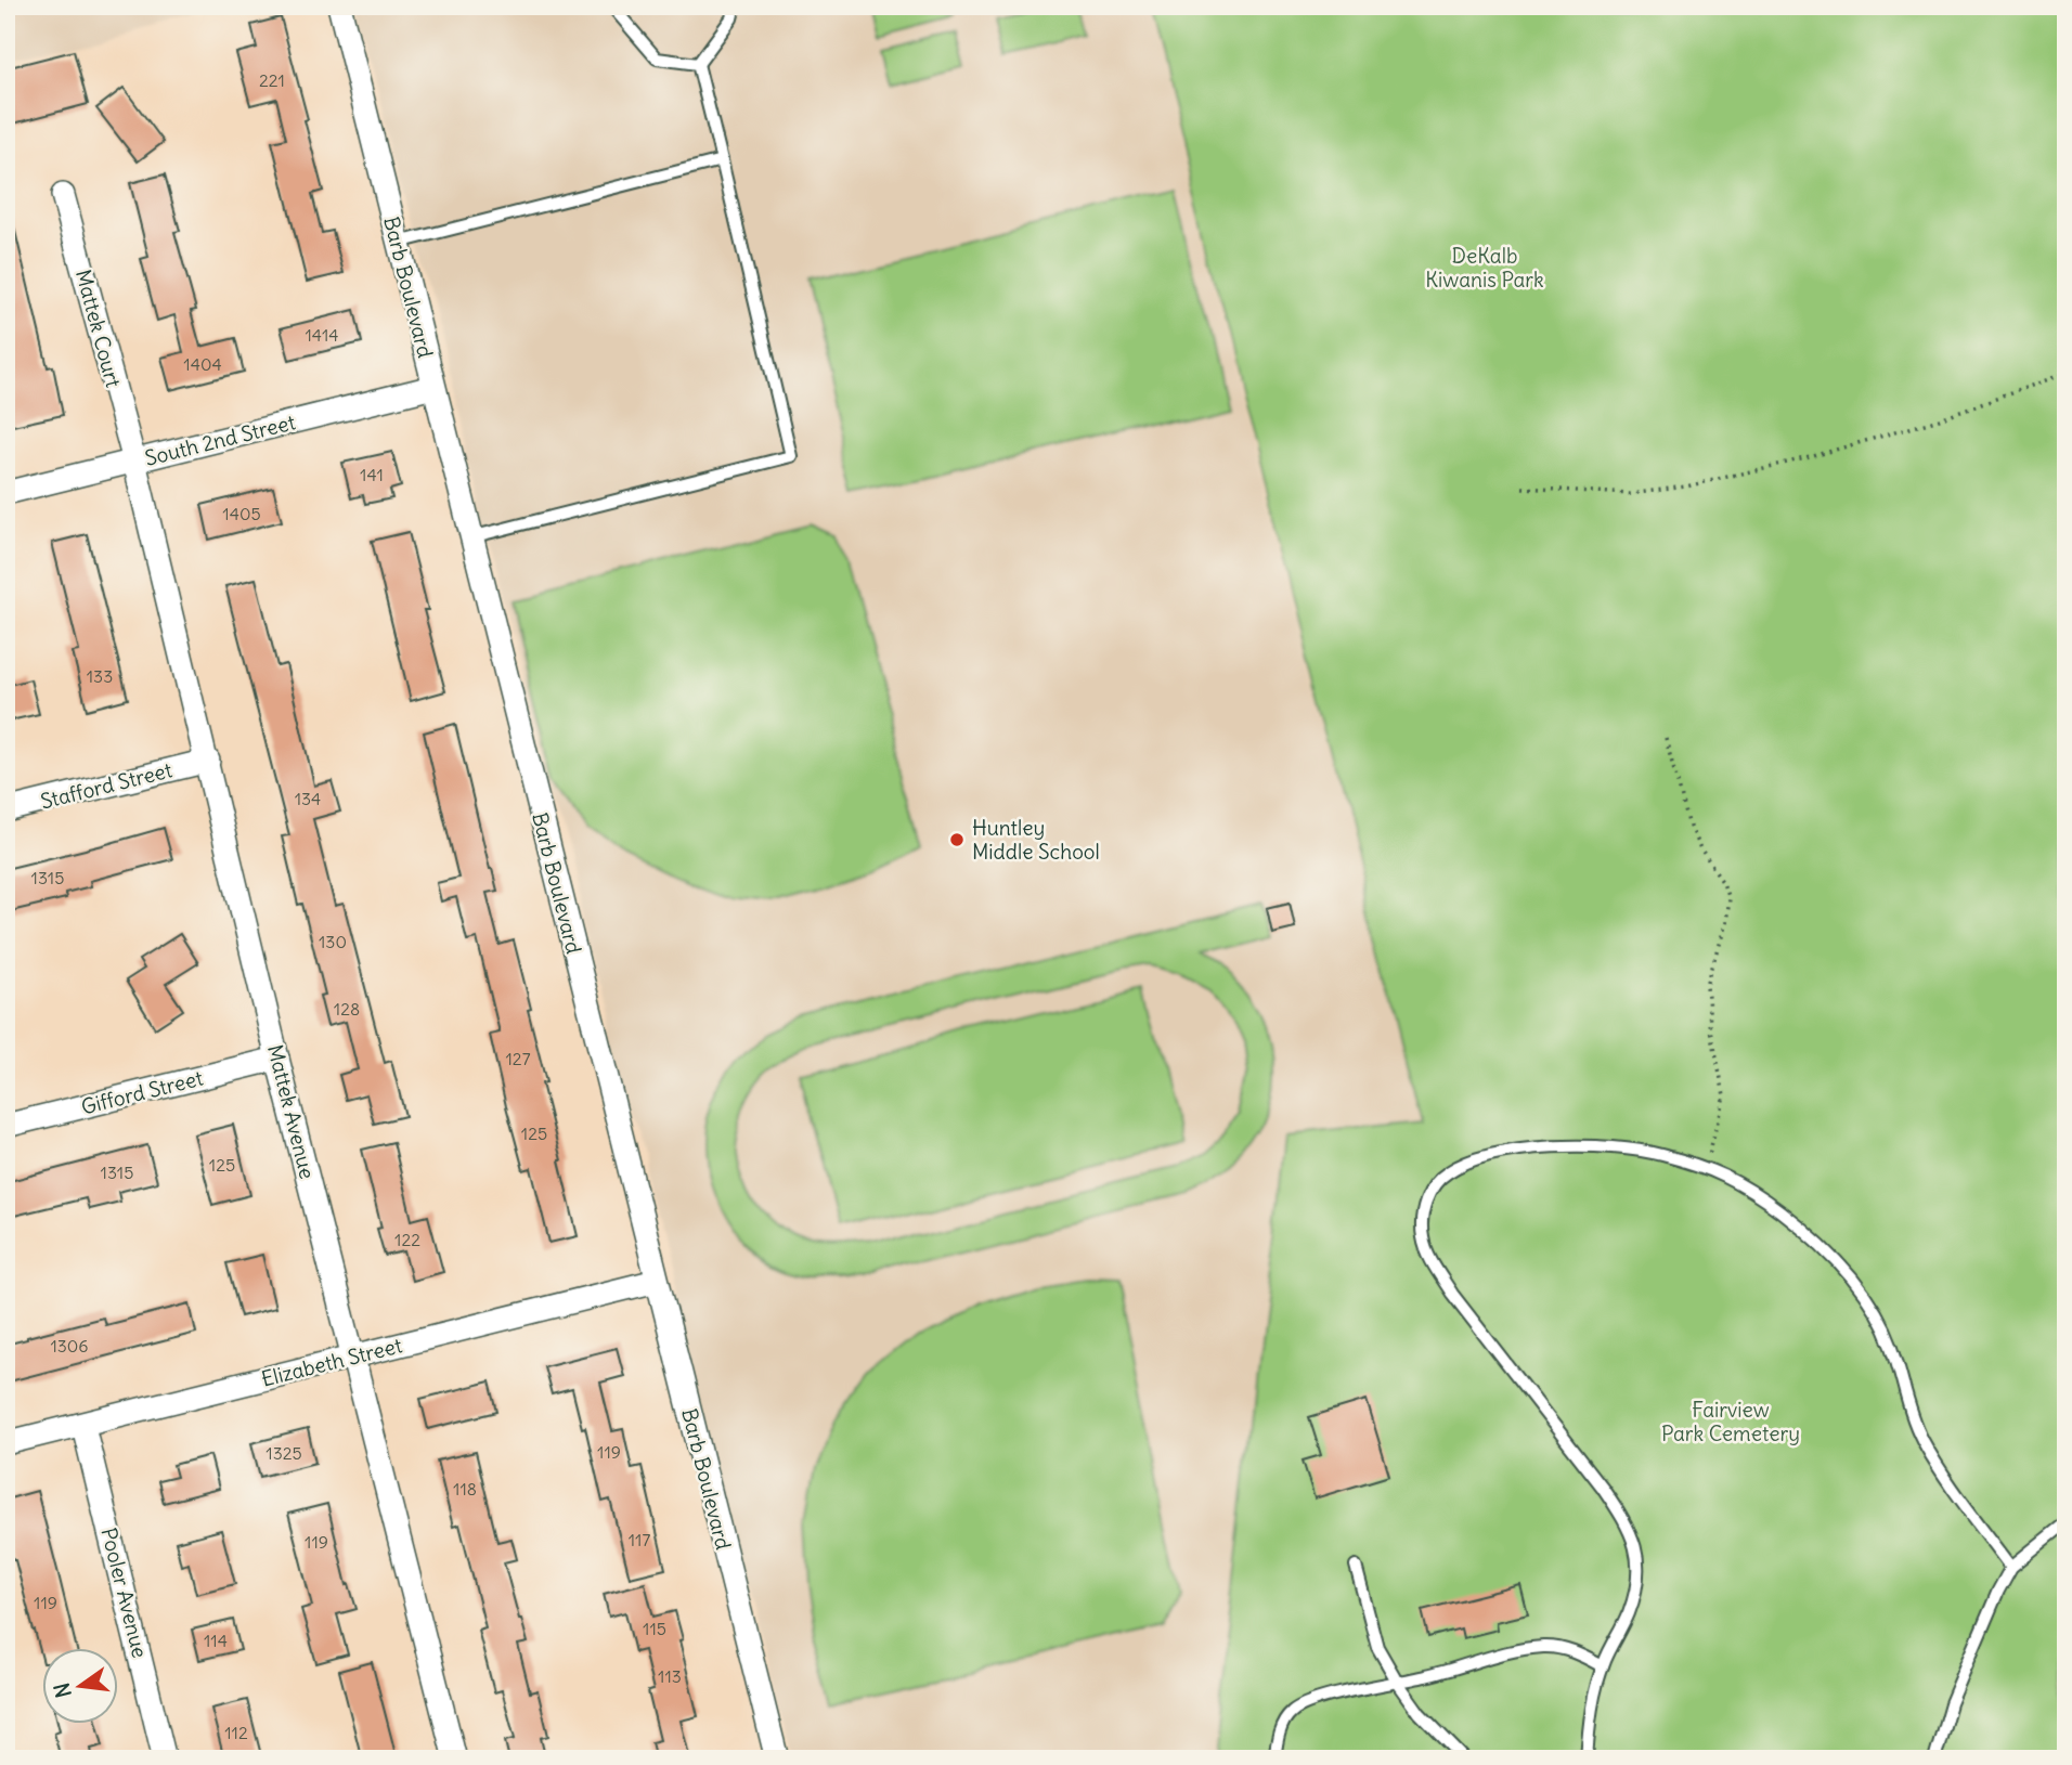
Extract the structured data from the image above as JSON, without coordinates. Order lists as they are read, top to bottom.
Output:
{
  "streets": {
    "street": [
      "Barb Boulevard",
      "Mattek Court",
      "South 2nd Street",
      "Stafford Street",
      "Gifford Street",
      "Mattek Avenue",
      "Elizabeth Street",
      "Pooler Avenue"
    ]
  },
  "crossings": [
    ["Barb Boulevard", "South 2nd Street"],
    ["Barb Boulevard", "Elizabeth Street"],
    ["Mattek Court", "South 2nd Street"],
    ["Mattek Court", "Mattek Avenue"],
    ["South 2nd Street", "Mattek Avenue"],
    ["Stafford Street", "Mattek Avenue"],
    ["Gifford Street", "Mattek Avenue"],
    ["Mattek Avenue", "Elizabeth Street"],
    ["Elizabeth Street", "Pooler Avenue"]
  ],
  "parks": ["DeKalb Kiwanis Park", "Fairview Park Cemetery"],
  "places": ["Huntley Middle School"],
  "house_numbers": [
    "221",
    "1414",
    "1404",
    "141",
    "1405",
    "133",
    "134",
    "1315",
    "130",
    "128",
    "127",
    "125",
    "125",
    "1315",
    "122",
    "1306",
    "119",
    "1325",
    "118",
    "117",
    "119",
    "119",
    "115",
    "114",
    "113",
    "112"
  ],
  "north": "left"
}
